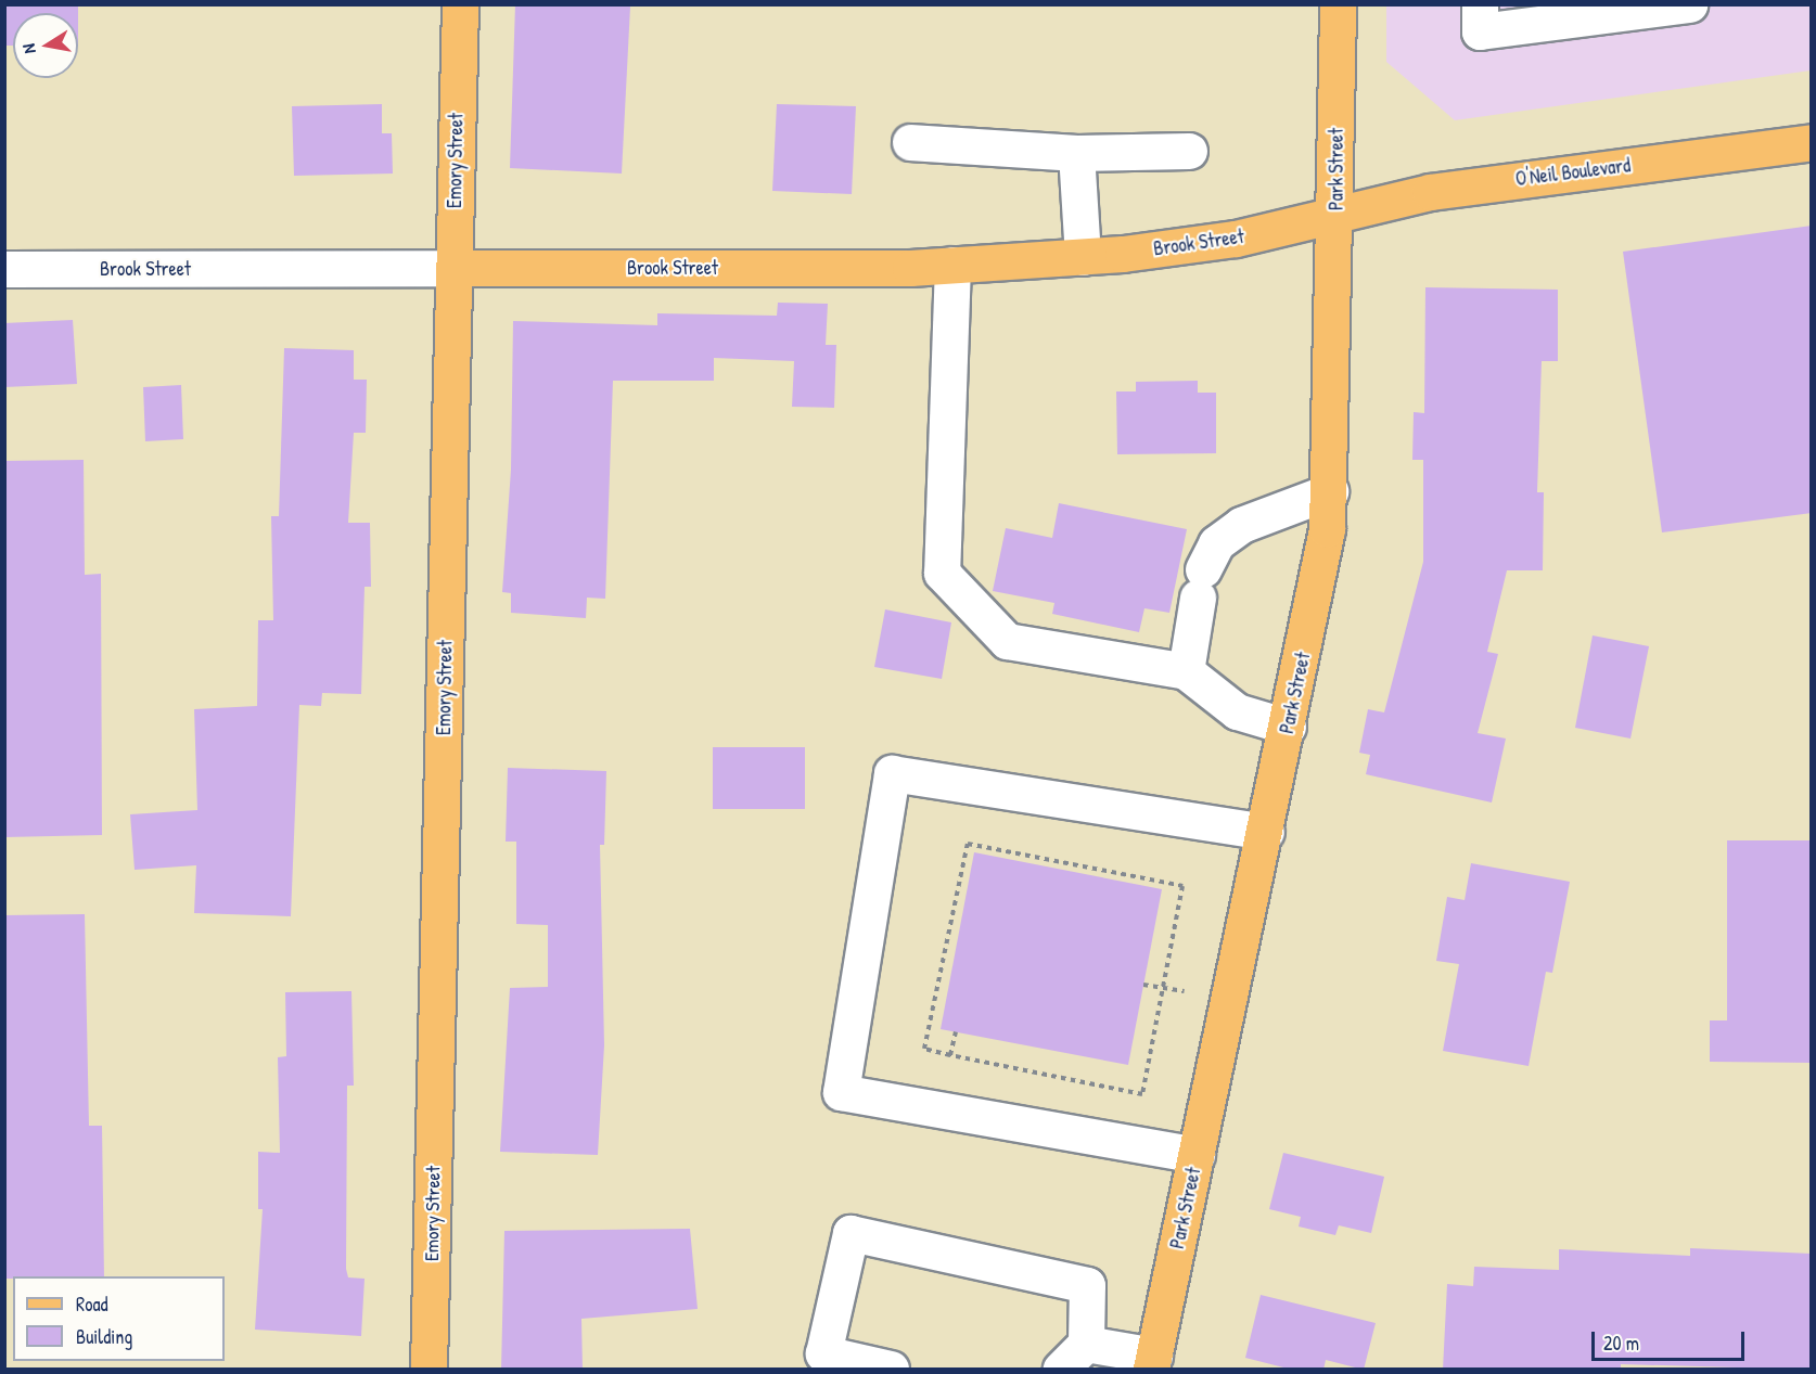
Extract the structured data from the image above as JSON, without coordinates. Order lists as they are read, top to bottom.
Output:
{
  "streets": {
    "main road": [
      "Emory Street",
      "Park Street",
      "O'Neil Boulevard",
      "Brook Street"
    ]
  },
  "crossings": [
    ["Emory Street", "Brook Street"],
    ["Park Street", "O'Neil Boulevard"],
    ["Park Street", "Brook Street"],
    ["O'Neil Boulevard", "Brook Street"]
  ],
  "legend": ["Road", "Building"],
  "scale_bar": "20 m",
  "north": "left"
}
